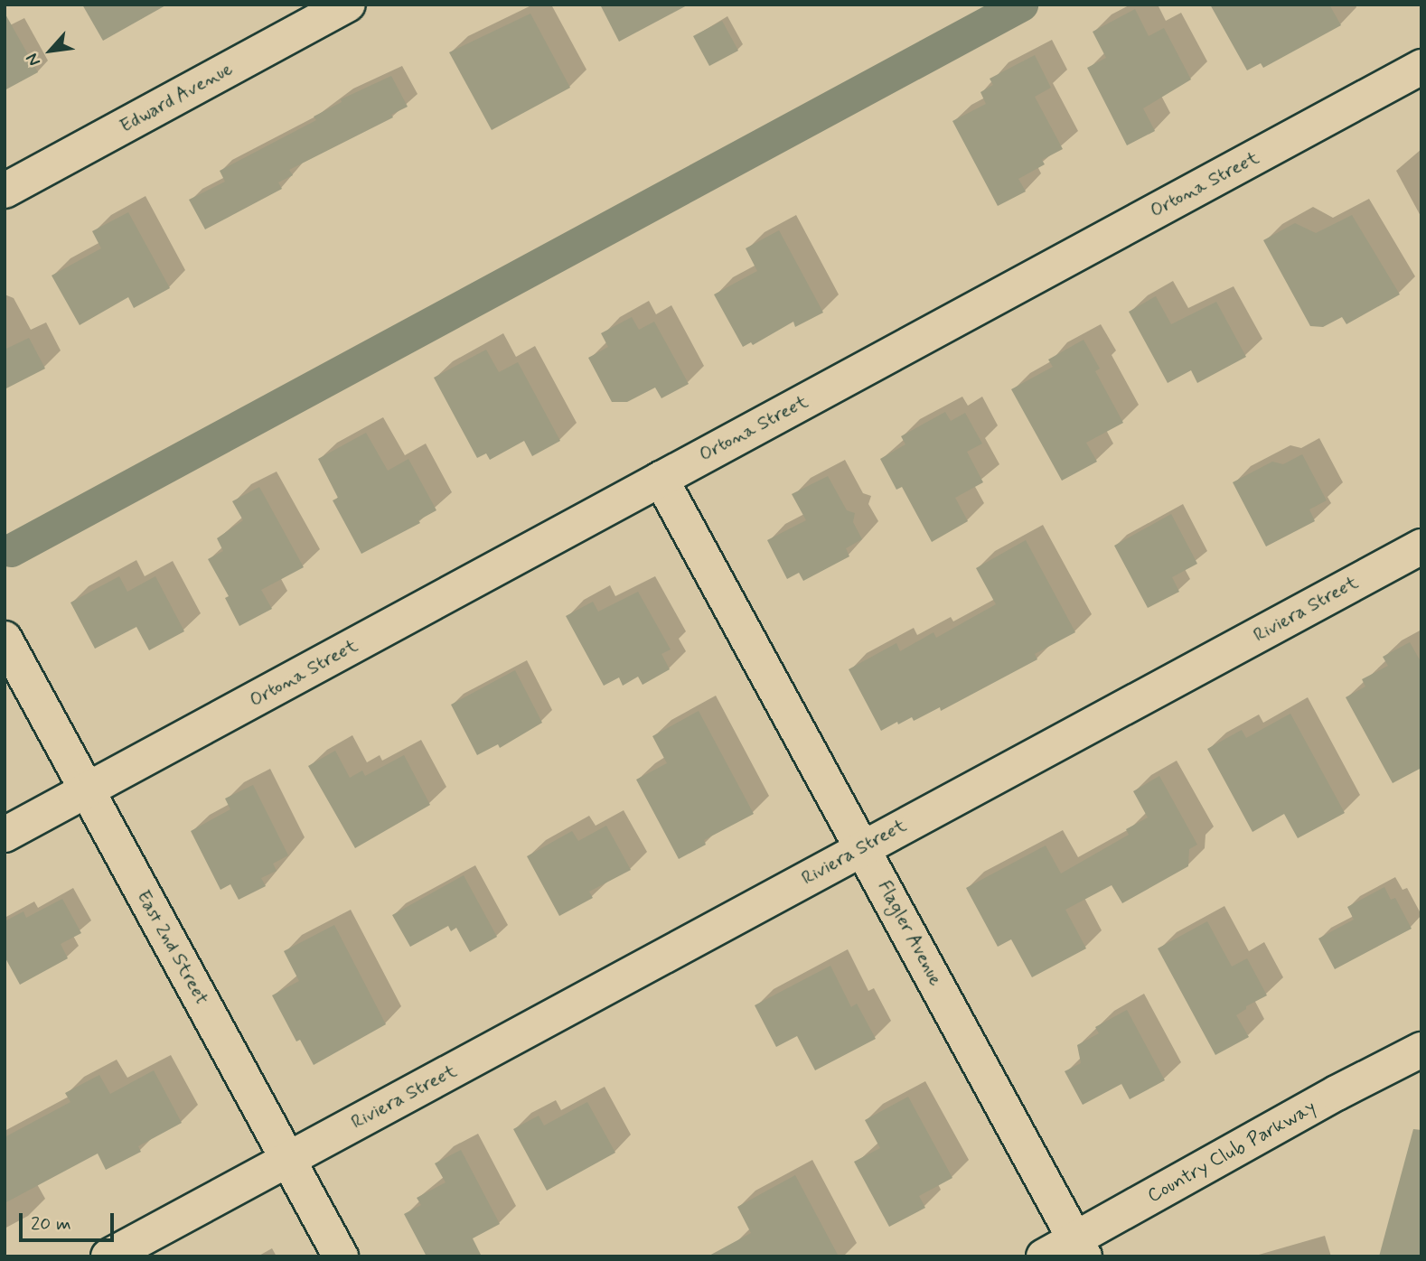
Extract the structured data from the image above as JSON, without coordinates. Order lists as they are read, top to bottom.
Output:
{
  "streets": {
    "street": [
      "Edward Avenue",
      "Ortona Street",
      "Riviera Street",
      "Flagler Avenue",
      "East 2nd Street",
      "Country Club Parkway"
    ]
  },
  "crossings": [
    ["Ortona Street", "Flagler Avenue"],
    ["Ortona Street", "East 2nd Street"],
    ["Riviera Street", "Flagler Avenue"],
    ["Riviera Street", "East 2nd Street"],
    ["Flagler Avenue", "Country Club Parkway"]
  ],
  "scale_bar": "20 m",
  "north": "bottom left"
}
